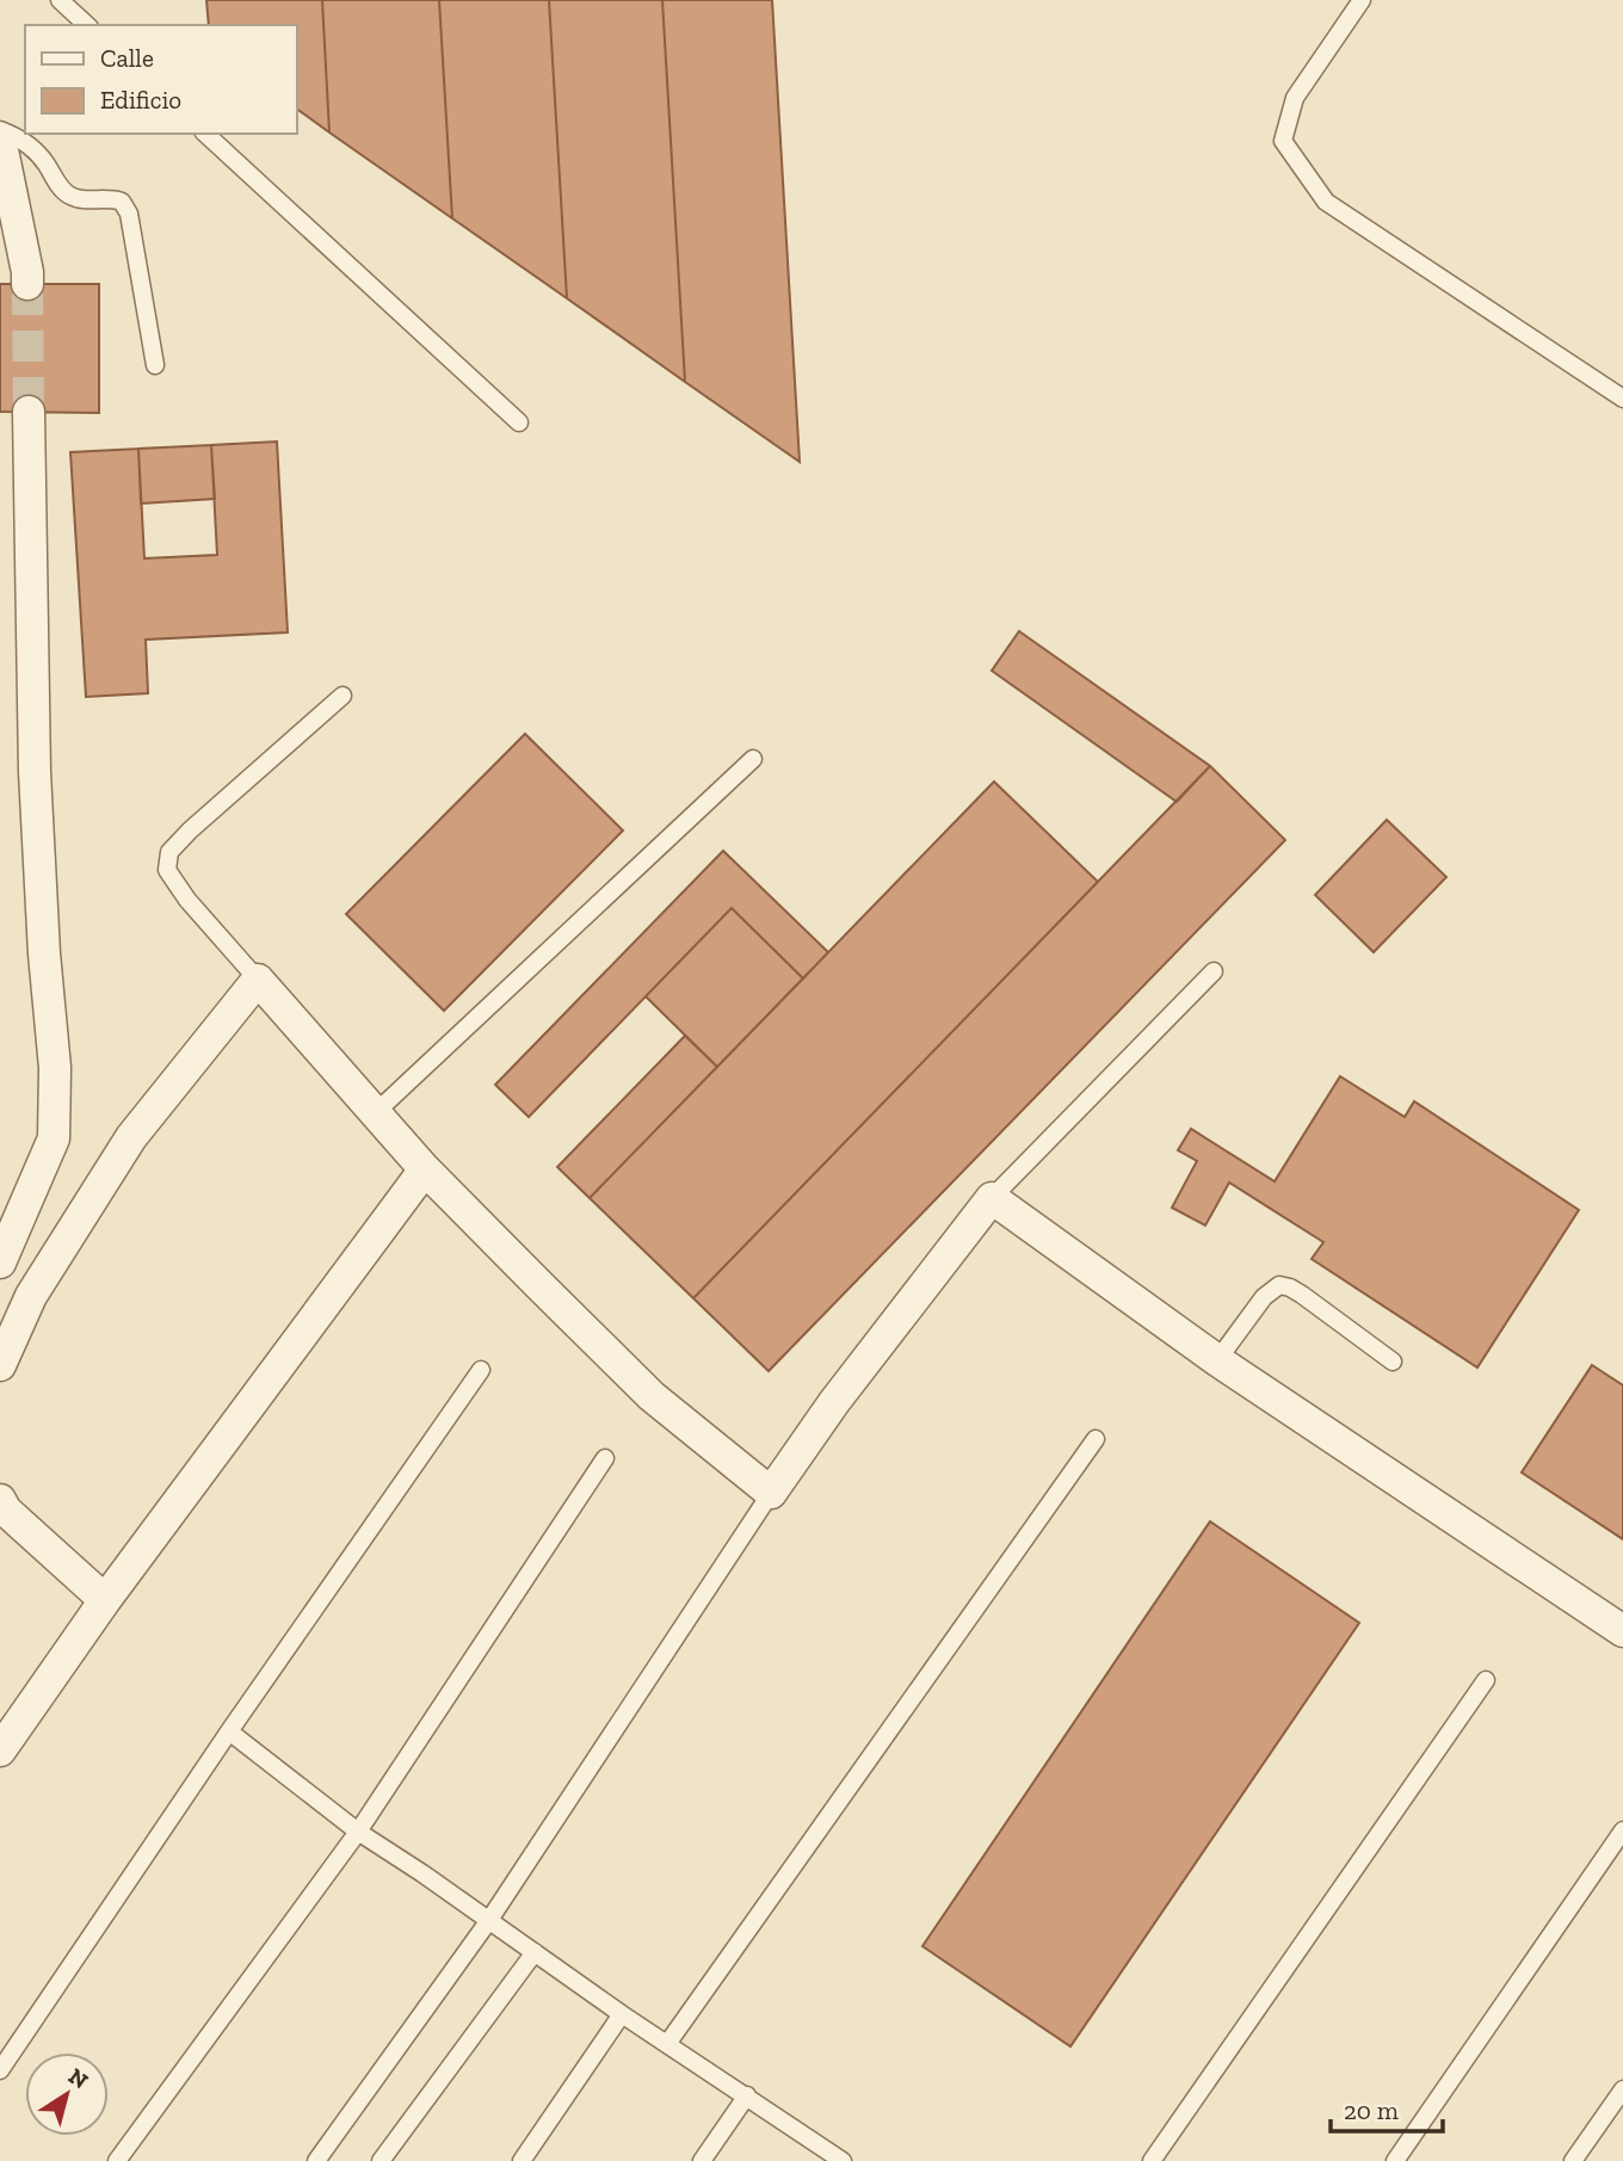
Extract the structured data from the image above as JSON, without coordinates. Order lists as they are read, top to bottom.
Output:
{
  "legend": ["Calle", "Edificio"],
  "scale_bar": "20 m",
  "north": "top right"
}
